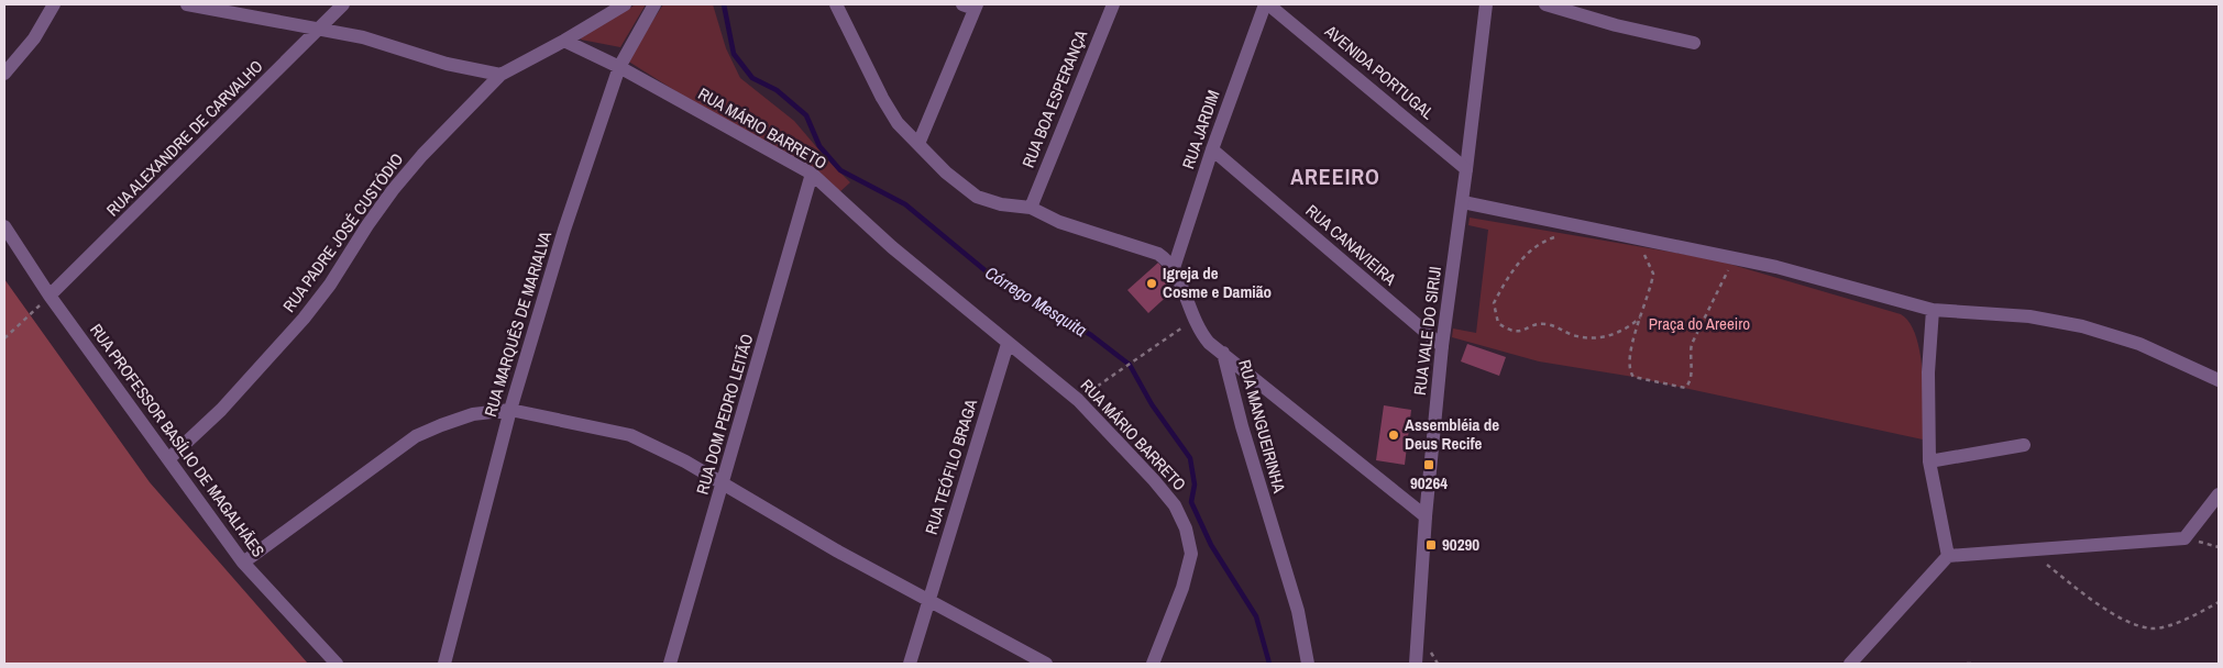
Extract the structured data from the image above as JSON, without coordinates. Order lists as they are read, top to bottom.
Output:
{
  "streets": {
    "street": [
      "AVENIDA PORTUGAL",
      "RUA BOA ESPERANÇA",
      "RUA MÁRIO BARRETO",
      "RUA JARDIM",
      "RUA ALEXANDRE DE CARVALHO",
      "RUA PADRE JOSÉ CUSTÓDIO",
      "RUA CANAVIEIRA",
      "RUA MARQUÊS DE MARIALVA",
      "RUA VALE DO SIRIJI",
      "RUA DOM PEDRO LEITÃO",
      "RUA MANGUEIRINHA",
      "RUA PROFESSOR BASÍLIO DE MAGALHÃES",
      "RUA TEÓFILO BRAGA"
    ]
  },
  "crossings": [
    ["AVENIDA PORTUGAL", "RUA JARDIM"],
    ["AVENIDA PORTUGAL", "RUA VALE DO SIRIJI"],
    ["RUA MÁRIO BARRETO", "RUA MARQUÊS DE MARIALVA"],
    ["RUA MÁRIO BARRETO", "RUA DOM PEDRO LEITÃO"],
    ["RUA MÁRIO BARRETO", "RUA TEÓFILO BRAGA"],
    ["RUA JARDIM", "RUA CANAVIEIRA"],
    ["RUA JARDIM", "RUA MANGUEIRINHA"],
    ["RUA ALEXANDRE DE CARVALHO", "RUA PROFESSOR BASÍLIO DE MAGALHÃES"],
    ["RUA PADRE JOSÉ CUSTÓDIO", "RUA PROFESSOR BASÍLIO DE MAGALHÃES"],
    ["RUA CANAVIEIRA", "RUA VALE DO SIRIJI"]
  ],
  "districts": ["AREEIRO"],
  "water": ["Córrego Mesquita"],
  "parks": ["Praça do Areeiro"],
  "places": {
    "other": ["Igreja de Cosme e Damião", "Assembléia de Deus Recife"],
    "transit": ["90264", "90290"]
  }
}
